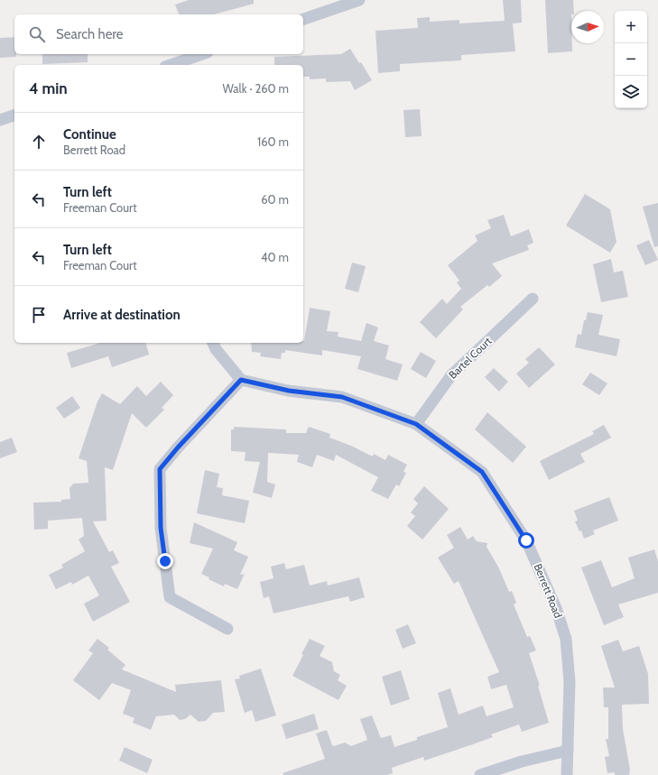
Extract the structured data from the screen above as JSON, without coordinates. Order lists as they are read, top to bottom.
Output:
{
  "streets": {
    "street": ["Bartel Court", "Berrett Road"]
  },
  "crossings": [
    ["Bartel Court", "Berrett Road"]
  ],
  "north": "right",
  "page": {
    "map_buttons": ["+", "−"],
    "search": "Search here",
    "heading": ["4 min", "Walk · 260 m"],
    "list": [
      ["Continue", "Berrett Road", "160 m"],
      ["Turn left", "Freeman Court", "60 m"],
      ["Turn left", "Freeman Court", "40 m"],
      "Arrive at destination"
    ]
  }
}
